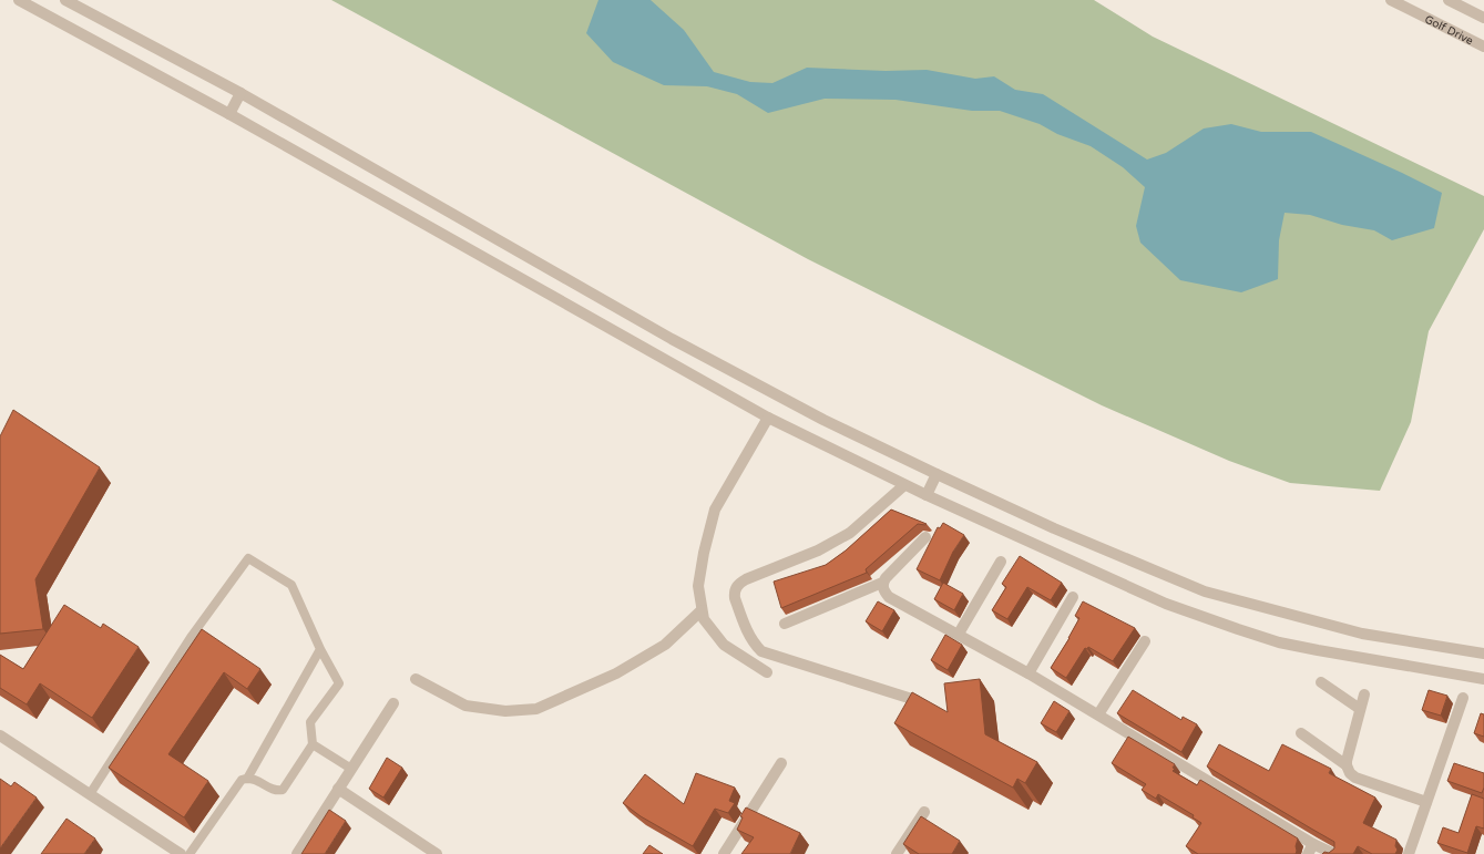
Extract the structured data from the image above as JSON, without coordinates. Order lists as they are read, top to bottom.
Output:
{
  "streets": {
    "street": ["Golf Drive"]
  }
}
